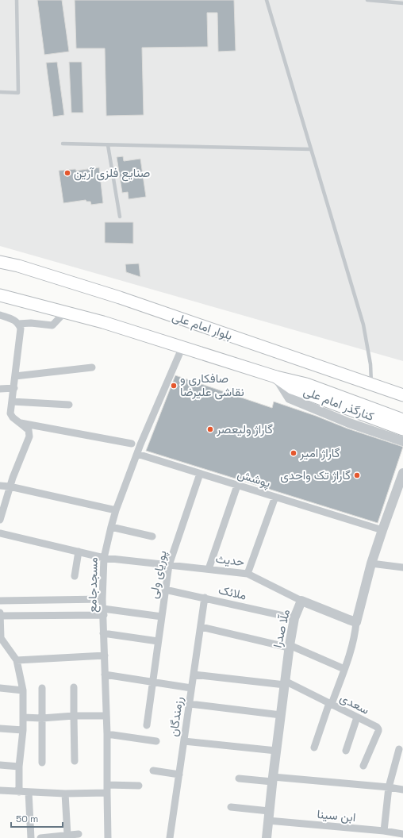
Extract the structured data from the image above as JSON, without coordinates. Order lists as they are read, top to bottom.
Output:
{
  "streets": {
    "main road": ["بلوار امام علی"],
    "street": [
      "کنارگذر امام علی",
      "پوشش",
      "حدیث",
      "پوریای ولی",
      "مسجدجامع",
      "ملائک",
      "ملّا صدرا",
      "سعدی",
      "رزمندگان",
      "ابن سینا"
    ]
  },
  "crossings": [
    ["پوشش", "پوریای ولی"],
    ["پوشش", "مسجدجامع"],
    ["حدیث", "پوریای ولی"],
    ["حدیث", "مسجدجامع"],
    ["حدیث", "ملّا صدرا"],
    ["پوریای ولی", "ملائک"],
    ["ملائک", "ملّا صدرا"],
    ["ملائک", "رزمندگان"],
    ["ملّا صدرا", "سعدی"],
    ["ملّا صدرا", "ابن سینا"]
  ],
  "places": [
    "صنایع فلزی آرین",
    "صافکاری و نقاشی عليرضا",
    "گاراژ ولیعصر",
    "گاراژ امیر",
    "گاراژ تک واحدی"
  ],
  "scale_bar": "50 m"
}
